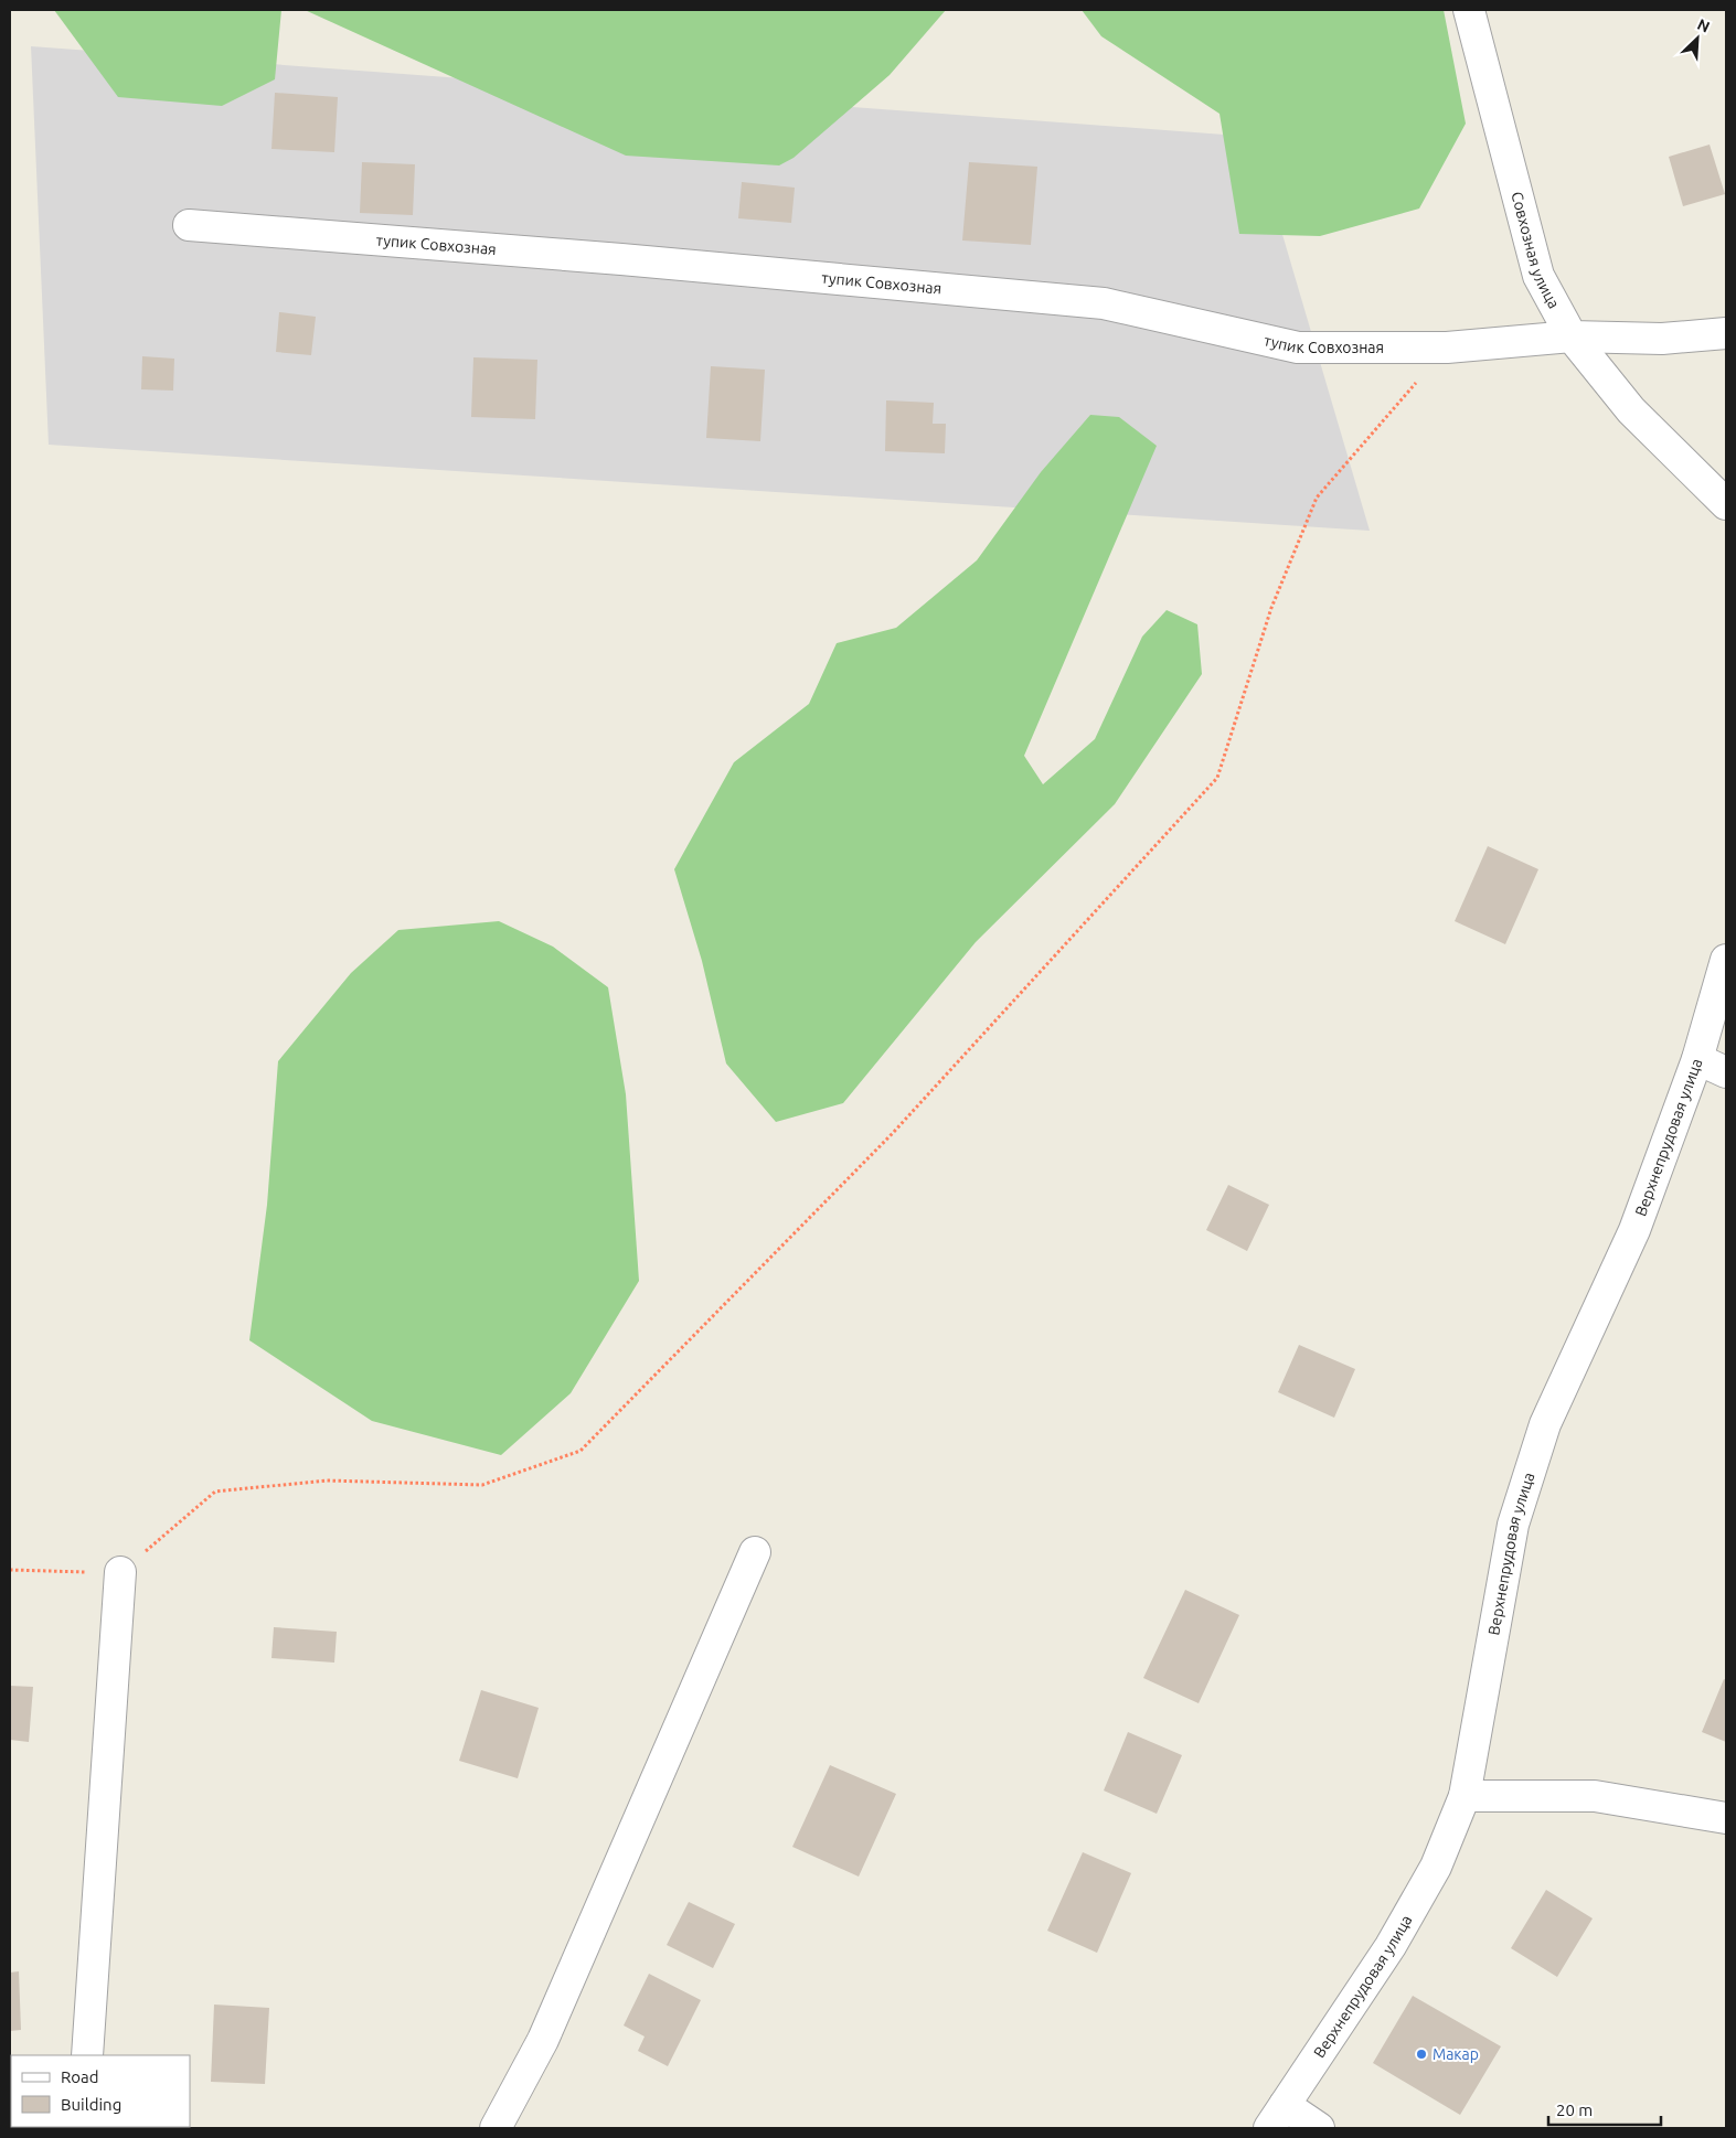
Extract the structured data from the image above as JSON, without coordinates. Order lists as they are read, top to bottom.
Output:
{
  "streets": {
    "street": ["тупик Совхозная", "Совхозная улица", "Верхнепрудовая улица"]
  },
  "crossings": [
    ["тупик Совхозная", "Совхозная улица"]
  ],
  "places": ["Макар"],
  "legend": ["Road", "Building"],
  "scale_bar": "20 m",
  "north": "top right"
}
